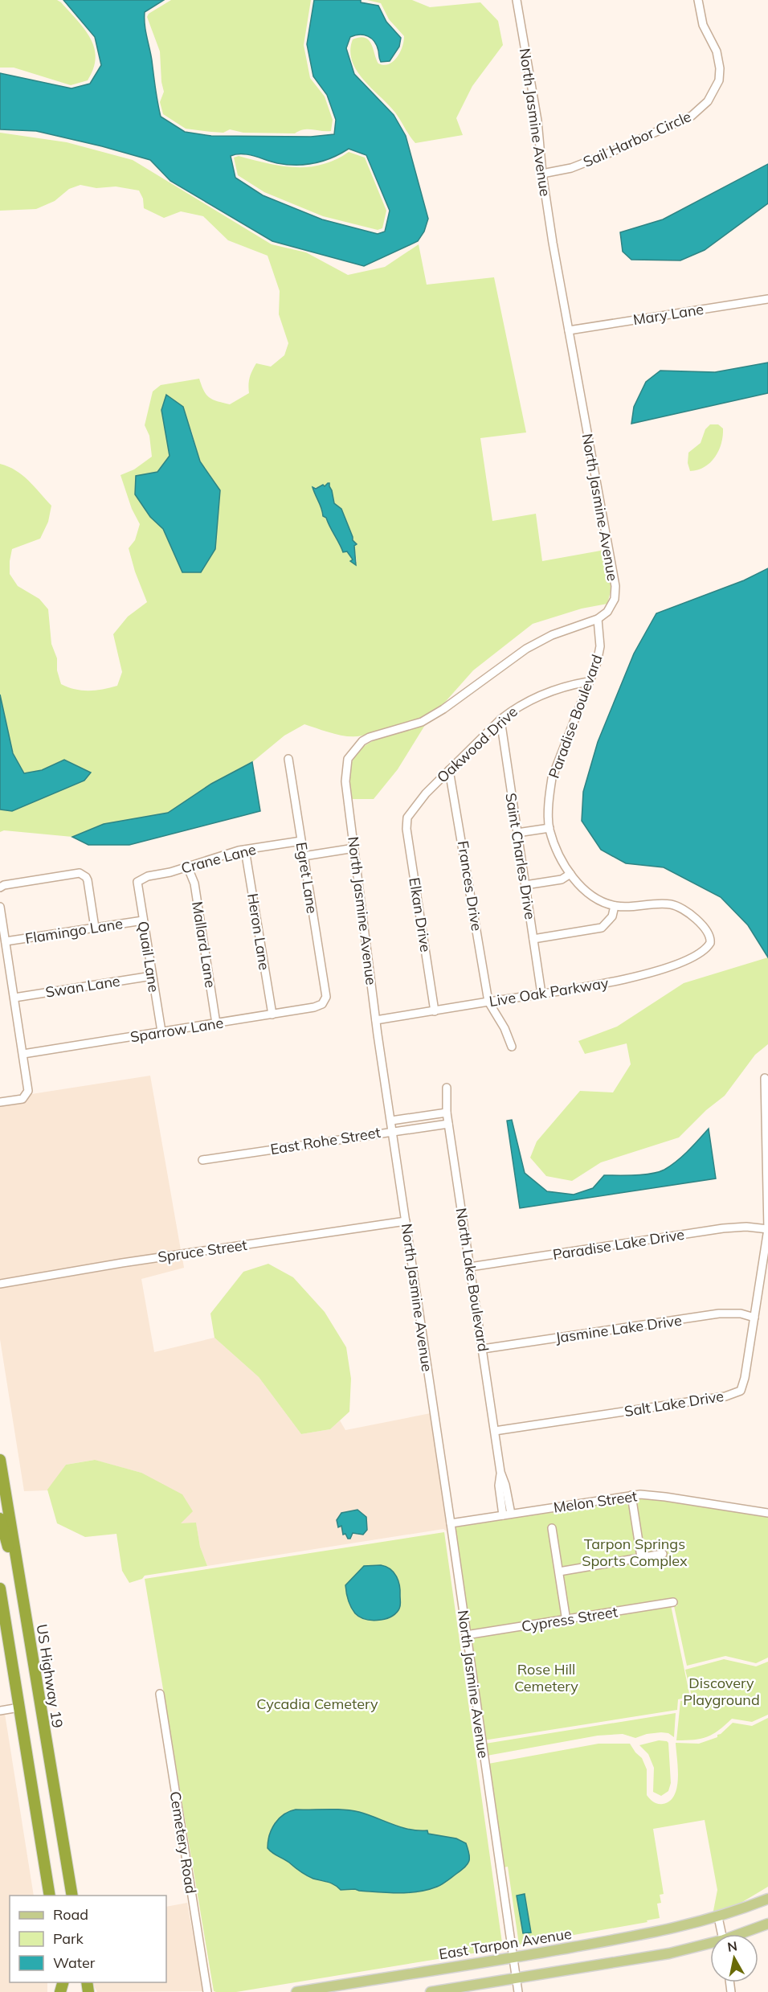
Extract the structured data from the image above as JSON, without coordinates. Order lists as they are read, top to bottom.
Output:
{
  "streets": {
    "highway": ["US Highway 19"],
    "main road": ["East Tarpon Avenue"],
    "street": [
      "North Jasmine Avenue",
      "Sail Harbor Circle",
      "Mary Lane",
      "Paradise Boulevard",
      "Oakwood Drive",
      "Saint Charles Drive",
      "Crane Lane",
      "Egret Lane",
      "Frances Drive",
      "Elkan Drive",
      "Flamingo Lane",
      "Heron Lane",
      "Mallard Lane",
      "Quail Lane",
      "Swan Lane",
      "Live Oak Parkway",
      "Sparrow Lane",
      "East Rohe Street",
      "Paradise Lake Drive",
      "Spruce Street",
      "North Lake Boulevard",
      "Jasmine Lake Drive",
      "Salt Lake Drive",
      "Melon Street",
      "Cypress Street",
      "Cemetery Road"
    ]
  },
  "crossings": [
    ["North Jasmine Avenue", "Sail Harbor Circle"],
    ["North Jasmine Avenue", "Mary Lane"],
    ["North Jasmine Avenue", "Paradise Boulevard"],
    ["North Jasmine Avenue", "Live Oak Parkway"],
    ["North Jasmine Avenue", "East Rohe Street"],
    ["North Jasmine Avenue", "Spruce Street"],
    ["North Jasmine Avenue", "Melon Street"],
    ["North Jasmine Avenue", "Cypress Street"],
    ["North Jasmine Avenue", "East Tarpon Avenue"],
    ["Paradise Boulevard", "Oakwood Drive"],
    ["Paradise Boulevard", "Live Oak Parkway"],
    ["Oakwood Drive", "Saint Charles Drive"],
    ["Oakwood Drive", "Frances Drive"],
    ["Oakwood Drive", "Elkan Drive"],
    ["Saint Charles Drive", "Live Oak Parkway"],
    ["Crane Lane", "Egret Lane"],
    ["Crane Lane", "Heron Lane"],
    ["Crane Lane", "Mallard Lane"],
    ["Crane Lane", "Quail Lane"],
    ["Egret Lane", "Sparrow Lane"],
    ["Frances Drive", "Live Oak Parkway"],
    ["Elkan Drive", "Live Oak Parkway"],
    ["Flamingo Lane", "Quail Lane"],
    ["Heron Lane", "Sparrow Lane"],
    ["Mallard Lane", "Sparrow Lane"],
    ["Quail Lane", "Swan Lane"],
    ["Quail Lane", "Sparrow Lane"],
    ["East Rohe Street", "North Lake Boulevard"],
    ["Paradise Lake Drive", "North Lake Boulevard"],
    ["Paradise Lake Drive", "Salt Lake Drive"],
    ["North Lake Boulevard", "Jasmine Lake Drive"],
    ["North Lake Boulevard", "Salt Lake Drive"],
    ["North Lake Boulevard", "Melon Street"],
    ["Jasmine Lake Drive", "Salt Lake Drive"]
  ],
  "parks": [
    "Tarpon Springs Sports Complex",
    "Rose Hill Cemetery",
    "Discovery Playground",
    "Cycadia Cemetery"
  ],
  "legend": ["Road", "Park", "Water"],
  "north": "top"
}
